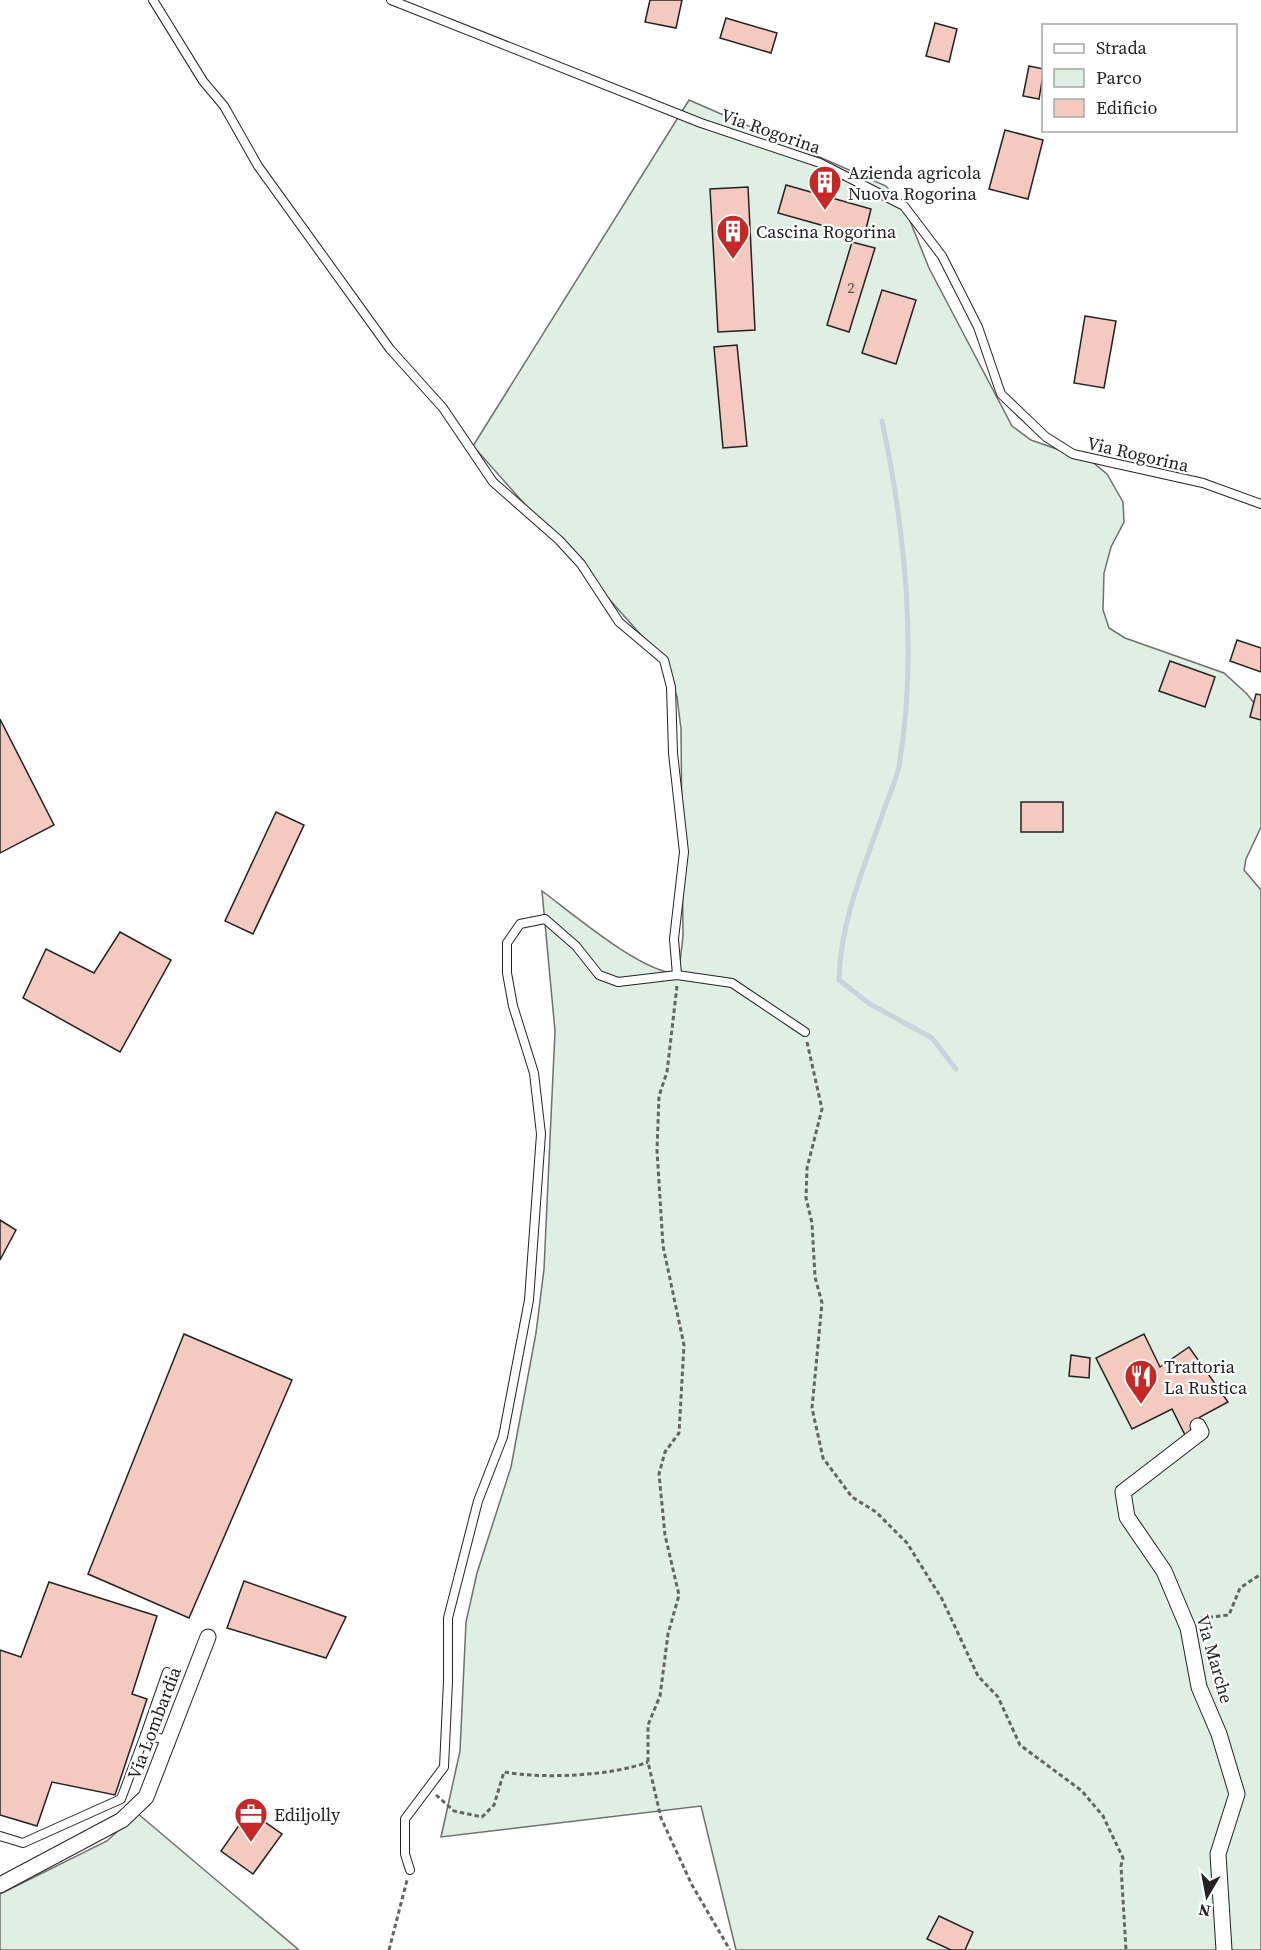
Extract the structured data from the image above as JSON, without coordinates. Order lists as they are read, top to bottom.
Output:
{
  "streets": {
    "street": ["Via Marche", "Via Lombardia"],
    "lane": ["Via Rogorina"]
  },
  "places": {
    "building": ["Azienda agricola Nuova Rogorina", "Cascina Rogorina"],
    "restaurant": ["Trattoria La Rustica"],
    "office": ["Ediljolly"]
  },
  "house_numbers": ["2"],
  "legend": ["Strada", "Parco", "Edificio"],
  "north": "bottom"
}
